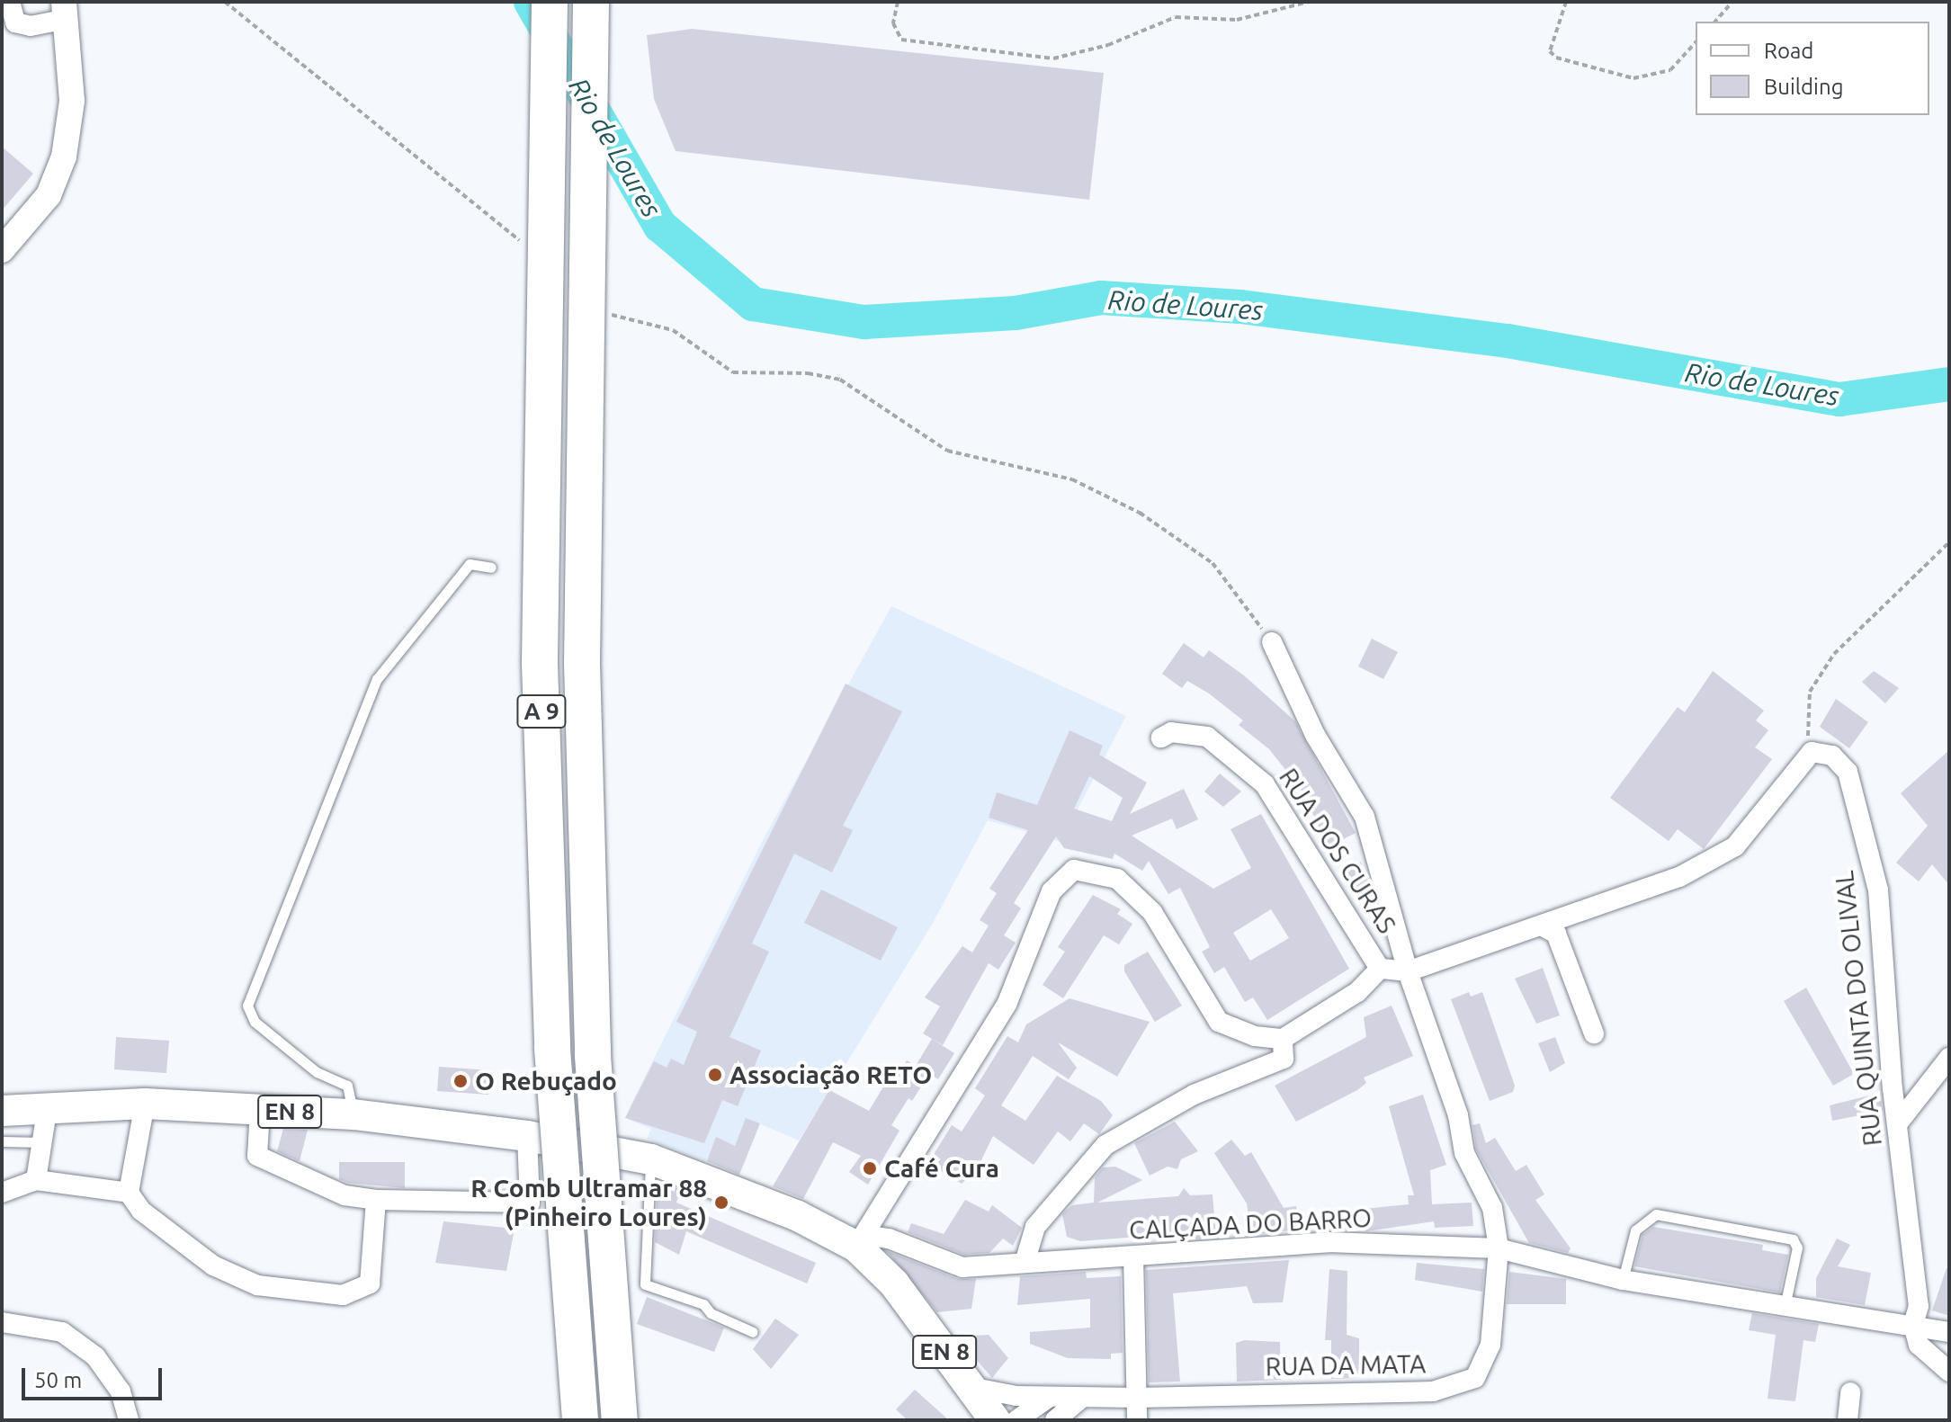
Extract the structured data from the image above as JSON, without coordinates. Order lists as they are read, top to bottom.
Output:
{
  "streets": {
    "highway": ["A 9"],
    "main road": ["EN 8"],
    "street": [
      "RUA DOS CURAS",
      "RUA QUINTA DO OLIVAL",
      "CALÇADA DO BARRO",
      "RUA DA MATA"
    ]
  },
  "crossings": [
    ["RUA DOS CURAS", "CALÇADA DO BARRO"],
    ["RUA QUINTA DO OLIVAL", "CALÇADA DO BARRO"],
    ["EN 8", "CALÇADA DO BARRO"],
    ["EN 8", "RUA DA MATA"],
    ["CALÇADA DO BARRO", "RUA DA MATA"]
  ],
  "water": ["Rio de Loures"],
  "places": [
    "Associação RETO",
    "O Rebuçado",
    "Café Cura",
    "R Comb Ultramar 88 (Pinheiro Loures)"
  ],
  "legend": ["Road", "Building"],
  "scale_bar": "50 m"
}
